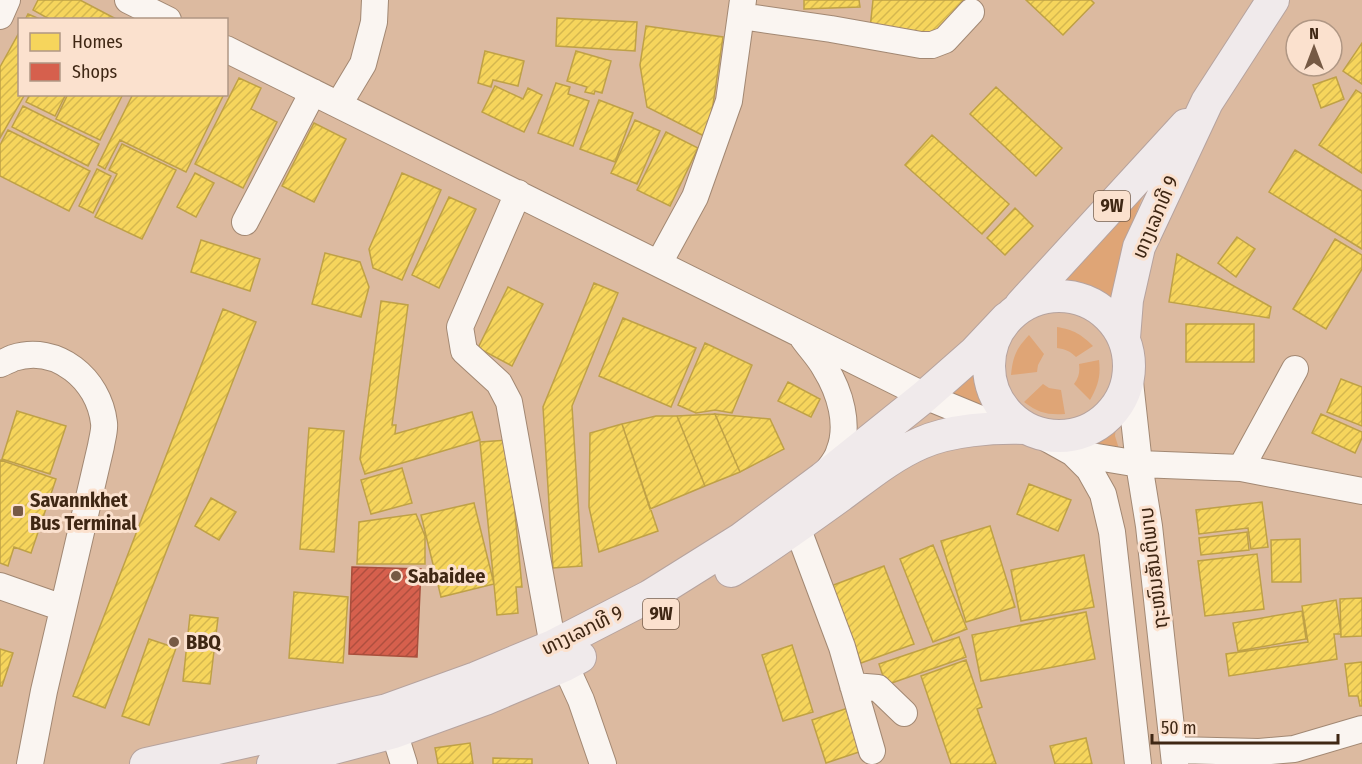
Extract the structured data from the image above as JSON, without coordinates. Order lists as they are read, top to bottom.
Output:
{
  "streets": {
    "main road": ["9W", "ທາງເລກທີ 9"],
    "street": ["ຖະໜົນສັນຕິພາບ"]
  },
  "crossings": [
    ["ທາງເລກທີ 9", "ຖະໜົນສັນຕິພາບ"]
  ],
  "places": {
    "transit": ["Savannkhet Bus Terminal"],
    "other": ["Sabaidee", "BBQ"]
  },
  "legend": ["Homes", "Shops"],
  "scale_bar": "50 m",
  "north": "top"
}
